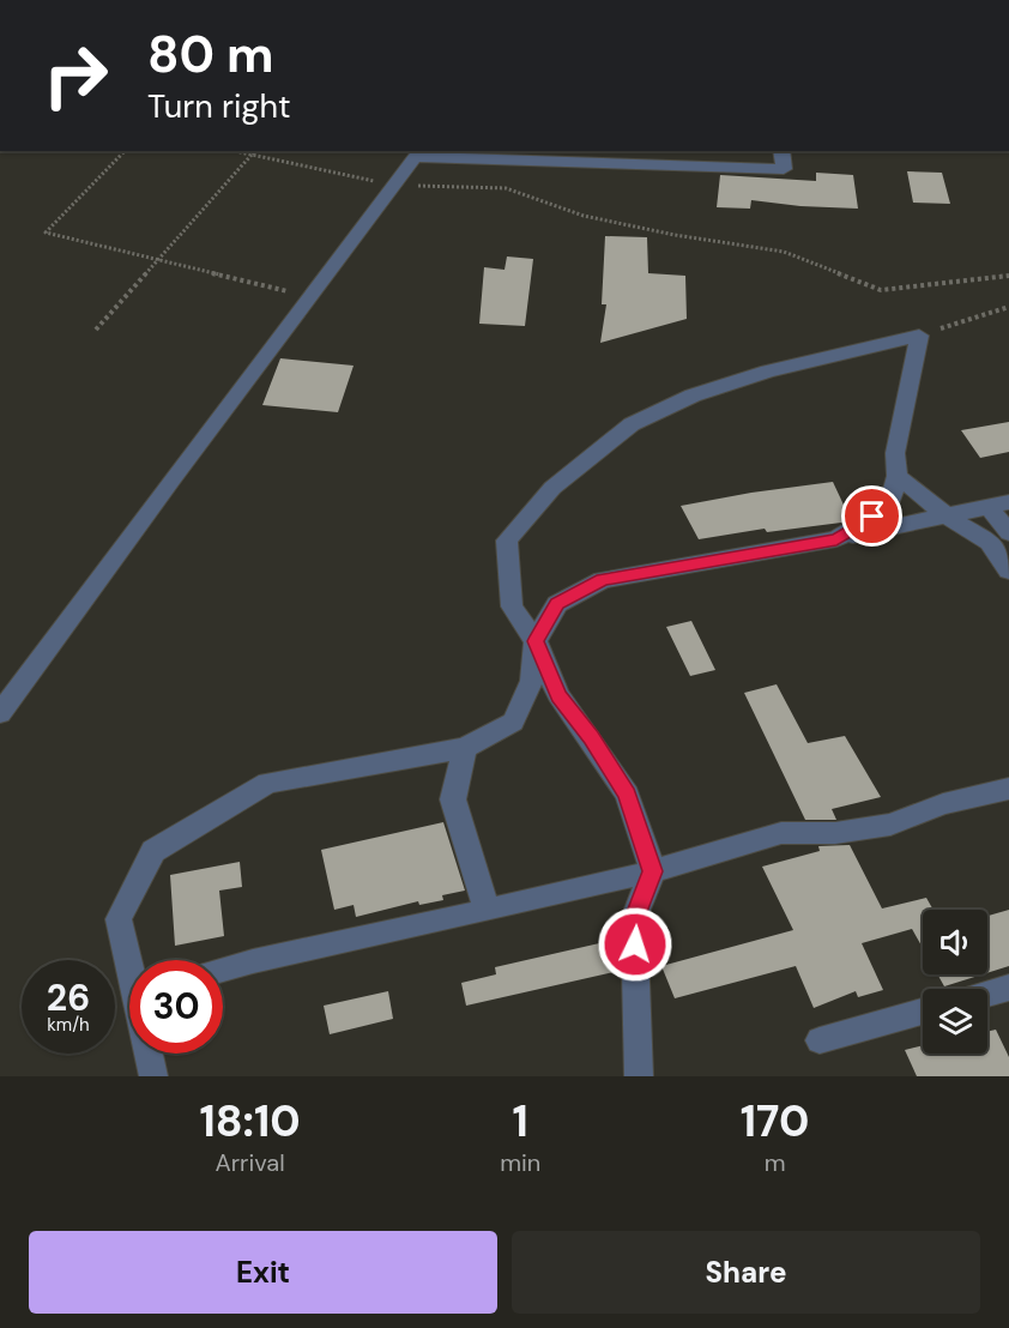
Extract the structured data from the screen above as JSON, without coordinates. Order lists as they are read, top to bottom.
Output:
{
  "page": {
    "turn": ["80 m", "Turn right"],
    "speed": "26 km/h",
    "limit": "30",
    "eta": [
      "18:10",
      "Arrival",
      "1",
      "min",
      "170",
      "m"
    ],
    "buttons": ["Exit", "Share"]
  }
}
